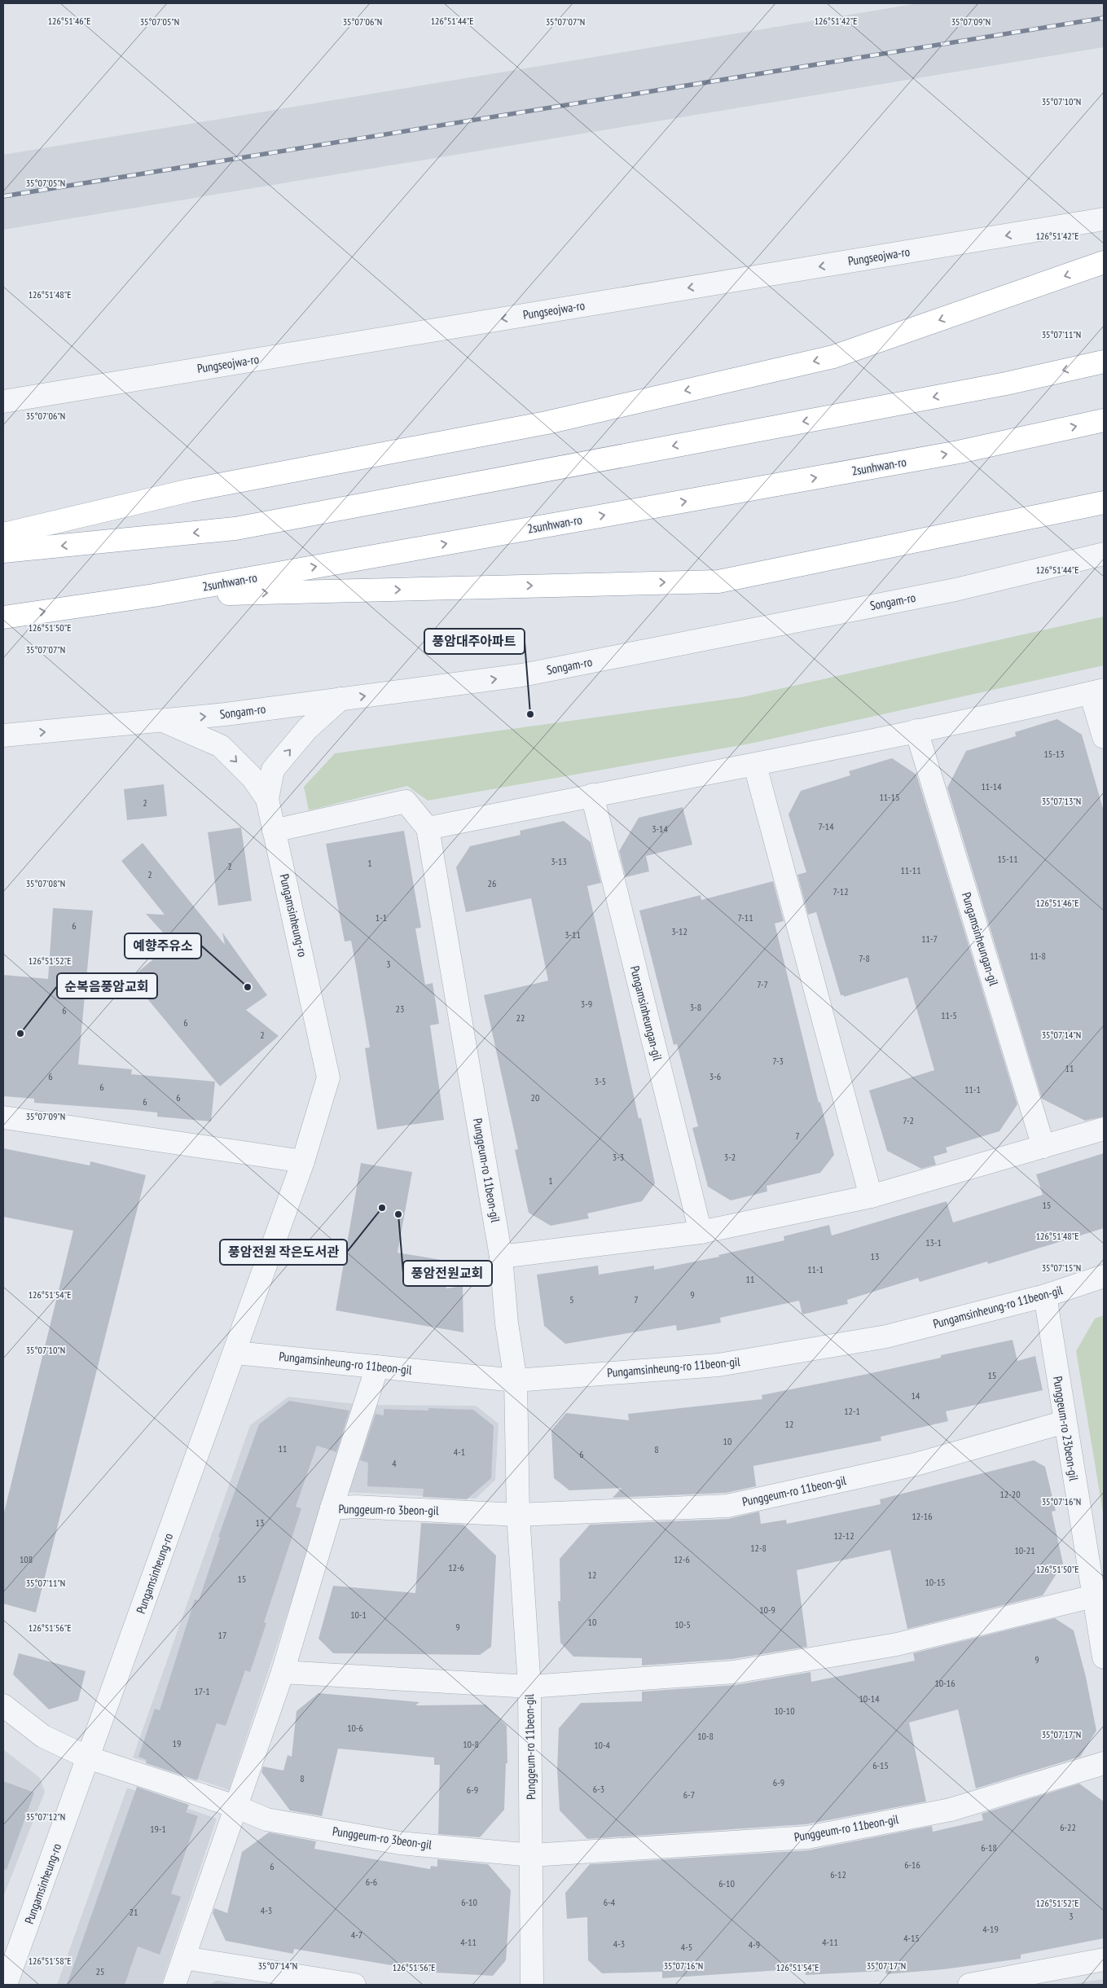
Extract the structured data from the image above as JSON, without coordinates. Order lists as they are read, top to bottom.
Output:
{
  "streets": {
    "highway": ["2sunhwan-ro"],
    "street": [
      "Pungseojwa-ro",
      "Songam-ro",
      "Pungamsinheung-ro",
      "Pungamsinheungan-gil",
      "Punggeum-ro 11beon-gil",
      "Pungamsinheung-ro 11beon-gil",
      "Punggeum-ro 23beon-gil",
      "Punggeum-ro 3beon-gil"
    ]
  },
  "crossings": [
    ["Songam-ro", "Pungamsinheung-ro"],
    ["Pungamsinheung-ro", "Pungamsinheung-ro 11beon-gil"],
    ["Punggeum-ro 11beon-gil", "Pungamsinheung-ro 11beon-gil"],
    ["Punggeum-ro 11beon-gil", "Punggeum-ro 23beon-gil"],
    ["Punggeum-ro 11beon-gil", "Punggeum-ro 3beon-gil"],
    ["Pungamsinheung-ro 11beon-gil", "Punggeum-ro 23beon-gil"]
  ],
  "one_way": ["Pungseojwa-ro"],
  "places": [
    "풍암대주아파트",
    "예향주유소",
    "순복음풍암교회",
    "풍암전원 작은도서관",
    "풍암전원교회"
  ],
  "house_numbers": [
    "15-13",
    "11-14",
    "11-15",
    "2",
    "7-14",
    "3-14",
    "15-11",
    "3-13",
    "1",
    "2",
    "11-11",
    "2",
    "26",
    "7-12",
    "1-1",
    "7-11",
    "6",
    "3-12",
    "3-11",
    "11-7",
    "11-8",
    "7-8",
    "3",
    "7-7",
    "3-9",
    "3-8",
    "23",
    "6",
    "11-5",
    "22",
    "6",
    "2",
    "7-3",
    "11",
    "6",
    "3-6",
    "3-5",
    "6",
    "11-1",
    "6",
    "20",
    "6",
    "7-2",
    "7",
    "3-3",
    "3-2",
    "1",
    "15",
    "13-1",
    "13",
    "11-1",
    "11",
    "9",
    "5",
    "7",
    "15",
    "14",
    "12-1",
    "12",
    "10",
    "11",
    "8",
    "4-1",
    "6",
    "4",
    "12-20",
    "12-16",
    "13",
    "12-12",
    "12-8",
    "10-21",
    "108",
    "12-6",
    "12-6",
    "12",
    "15",
    "10-15",
    "10-9",
    "10-1",
    "10",
    "10-5",
    "9",
    "17",
    "9",
    "10-16",
    "17-1",
    "10-14",
    "10-10",
    "10-6",
    "10-8",
    "19",
    "10-8",
    "10-4",
    "6-15",
    "8",
    "6-9",
    "6-3",
    "6-9",
    "6-7",
    "6-22",
    "19-1",
    "6-18",
    "6-16",
    "6",
    "6-12",
    "6-6",
    "6-10",
    "6-10",
    "6-4",
    "4-3",
    "21",
    "3",
    "4-19",
    "4-7",
    "4-15",
    "4-11",
    "4-11",
    "4-3",
    "4-9",
    "4-5",
    "25"
  ],
  "coordinates": [
    "126°51'46\"E",
    "126°51'44\"E",
    "126°51'42\"E",
    "35°07'05\"N",
    "35°07'06\"N",
    "35°07'07\"N",
    "35°07'09\"N",
    "35°07'10\"N",
    "126°51'48\"E",
    "35°07'11\"N",
    "126°51'50\"E",
    "35°07'13\"N",
    "35°07'08\"N",
    "126°51'52\"E",
    "35°07'14\"N",
    "35°07'15\"N",
    "126°51'54\"E",
    "35°07'16\"N",
    "126°51'56\"E",
    "35°07'17\"N",
    "35°07'12\"N",
    "126°51'58\"E"
  ]
}
